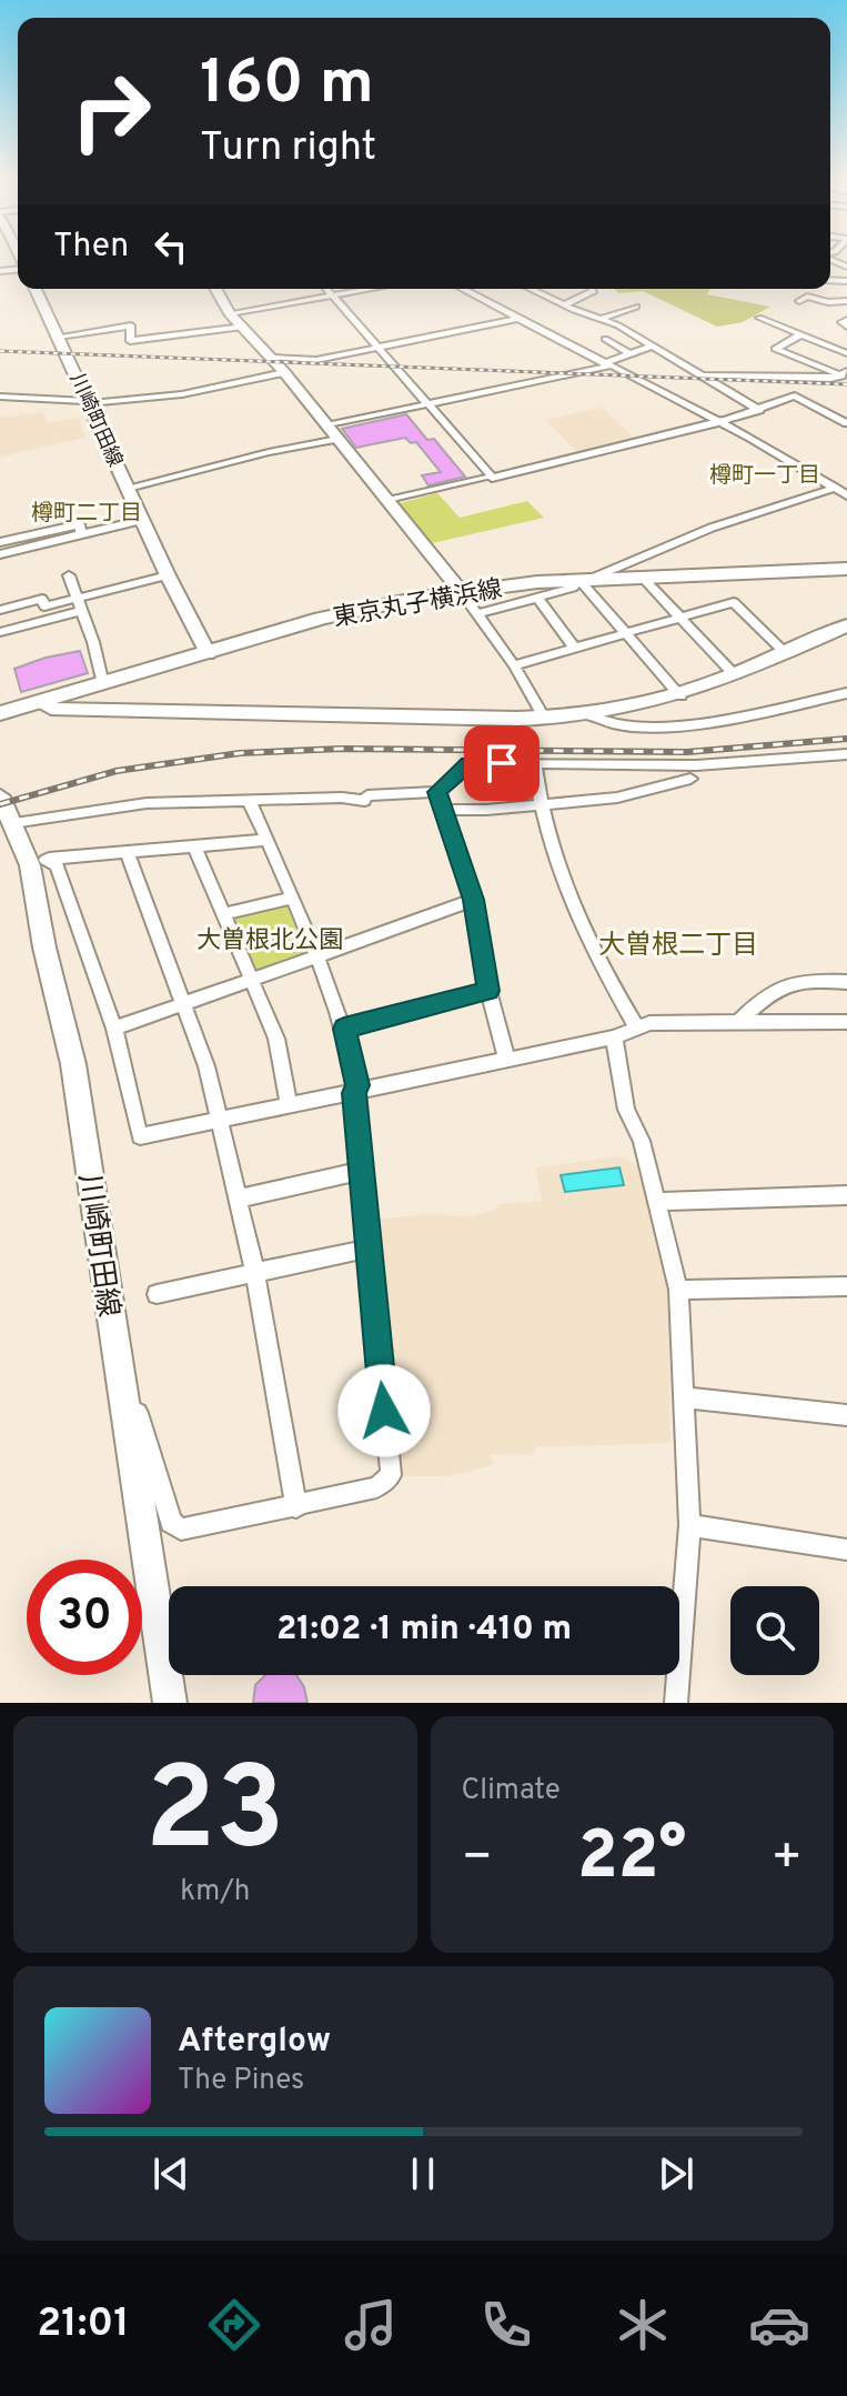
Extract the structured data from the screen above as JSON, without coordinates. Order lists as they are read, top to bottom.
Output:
{
  "streets": {
    "main road": ["東京丸子横浜線"],
    "street": ["川崎町田線"]
  },
  "crossings": [
    ["川崎町田線", "東京丸子横浜線"]
  ],
  "districts": ["樽町一丁目", "樽町二丁目", "大曽根二丁目"],
  "parks": ["大曽根北公園"],
  "page": {
    "turn": ["160 m", "Turn right"],
    "then": "Then",
    "limit": "30",
    "trip": "21:02 · 1 min · 410 m",
    "tile": [
      ["23", "km/h"],
      "Climate"
    ],
    "heat": ["−", "22°", "+"],
    "song": ["Afterglow", "The Pines"],
    "tabs": "21:01"
  }
}
